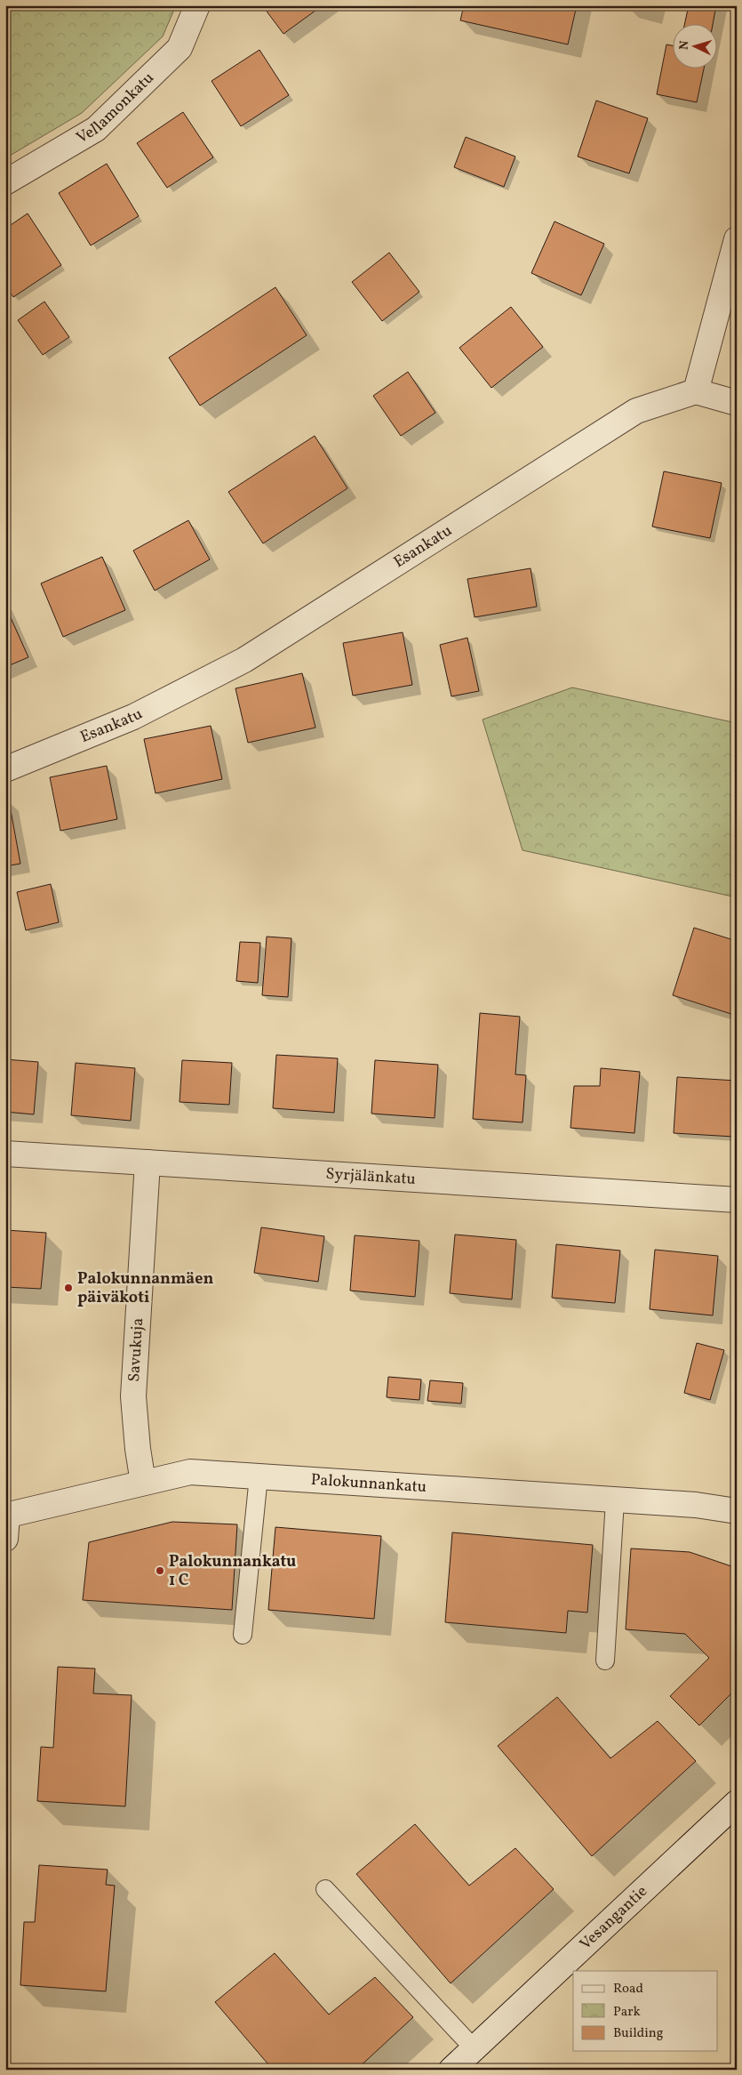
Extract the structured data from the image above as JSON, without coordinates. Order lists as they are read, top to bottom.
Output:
{
  "streets": {
    "street": [
      "Vellamonkatu",
      "Esankatu",
      "Syrjälänkatu",
      "Savukuja",
      "Palokunnankatu",
      "Vesangantie"
    ]
  },
  "crossings": [
    ["Syrjälänkatu", "Savukuja"],
    ["Savukuja", "Palokunnankatu"]
  ],
  "places": ["Palokunnanmäen päiväkoti", "Palokunnankatu 1 C"],
  "legend": ["Road", "Park", "Building"],
  "north": "left"
}
